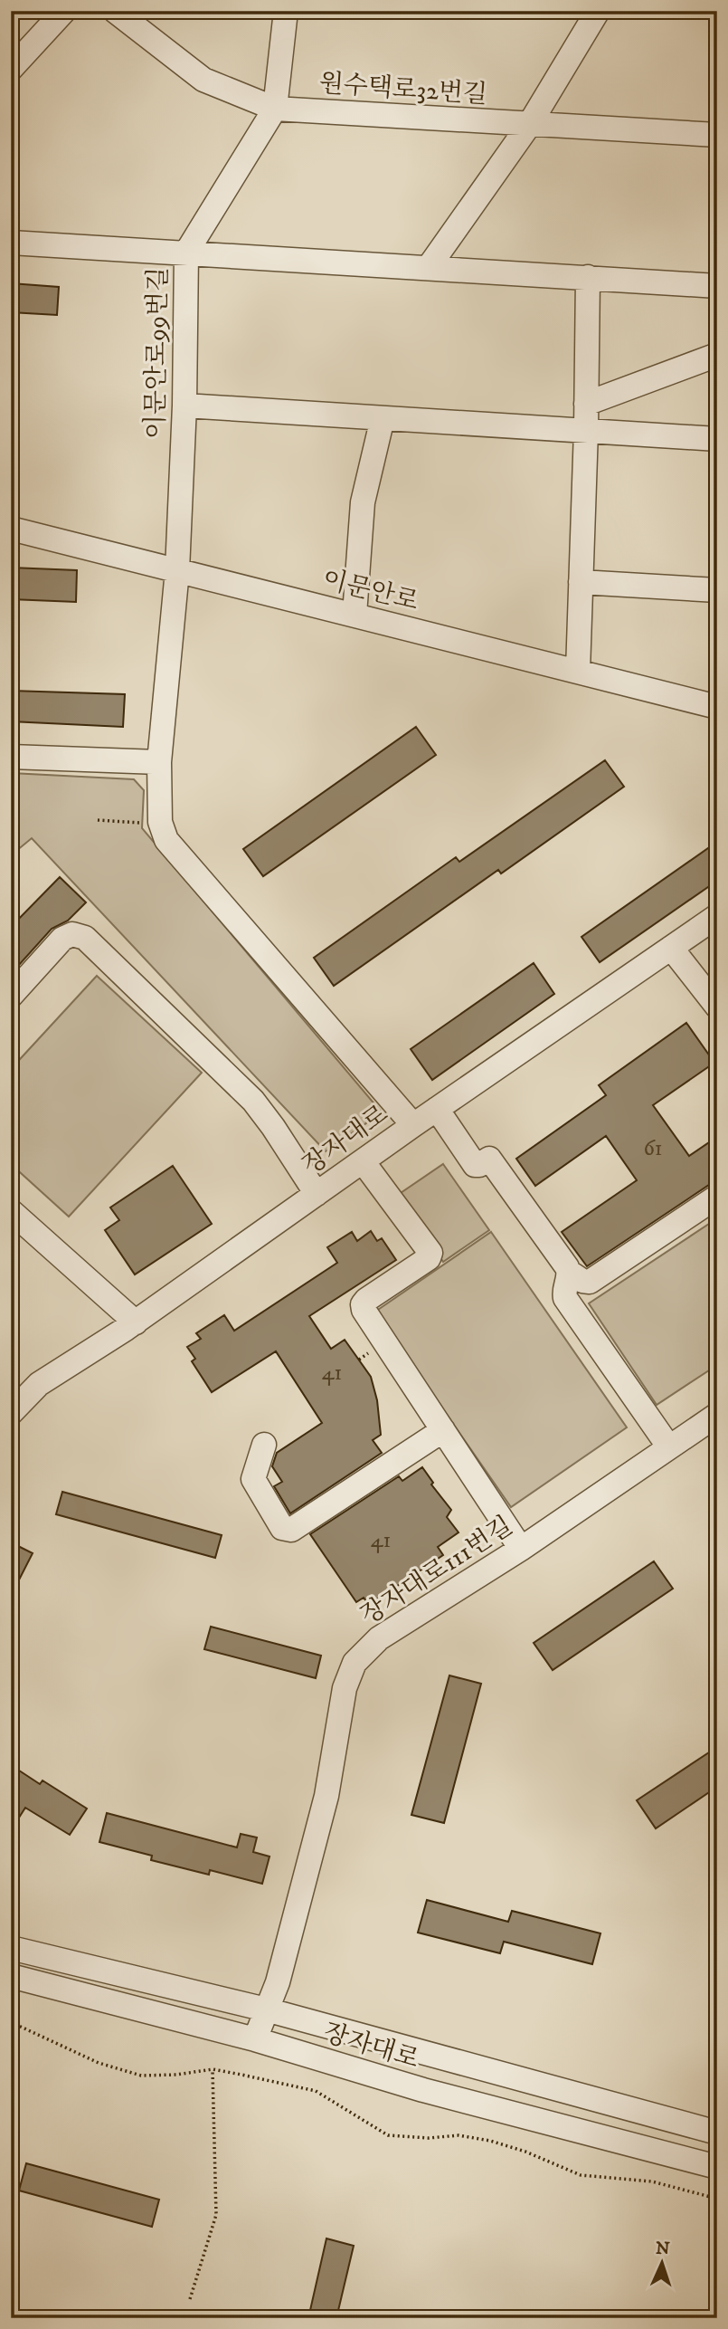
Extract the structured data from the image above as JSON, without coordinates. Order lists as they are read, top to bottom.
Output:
{
  "streets": {
    "street": [
      "원수택로32번길",
      "이문안로99번길",
      "이문안로",
      "장자대로",
      "장자대로111번길"
    ]
  },
  "crossings": [
    ["원수택로32번길", "이문안로99번길"],
    ["이문안로99번길", "이문안로"],
    ["이문안로99번길", "장자대로"],
    ["장자대로", "장자대로111번길"]
  ],
  "house_numbers": ["61", "41", "41"],
  "north": "top"
}
